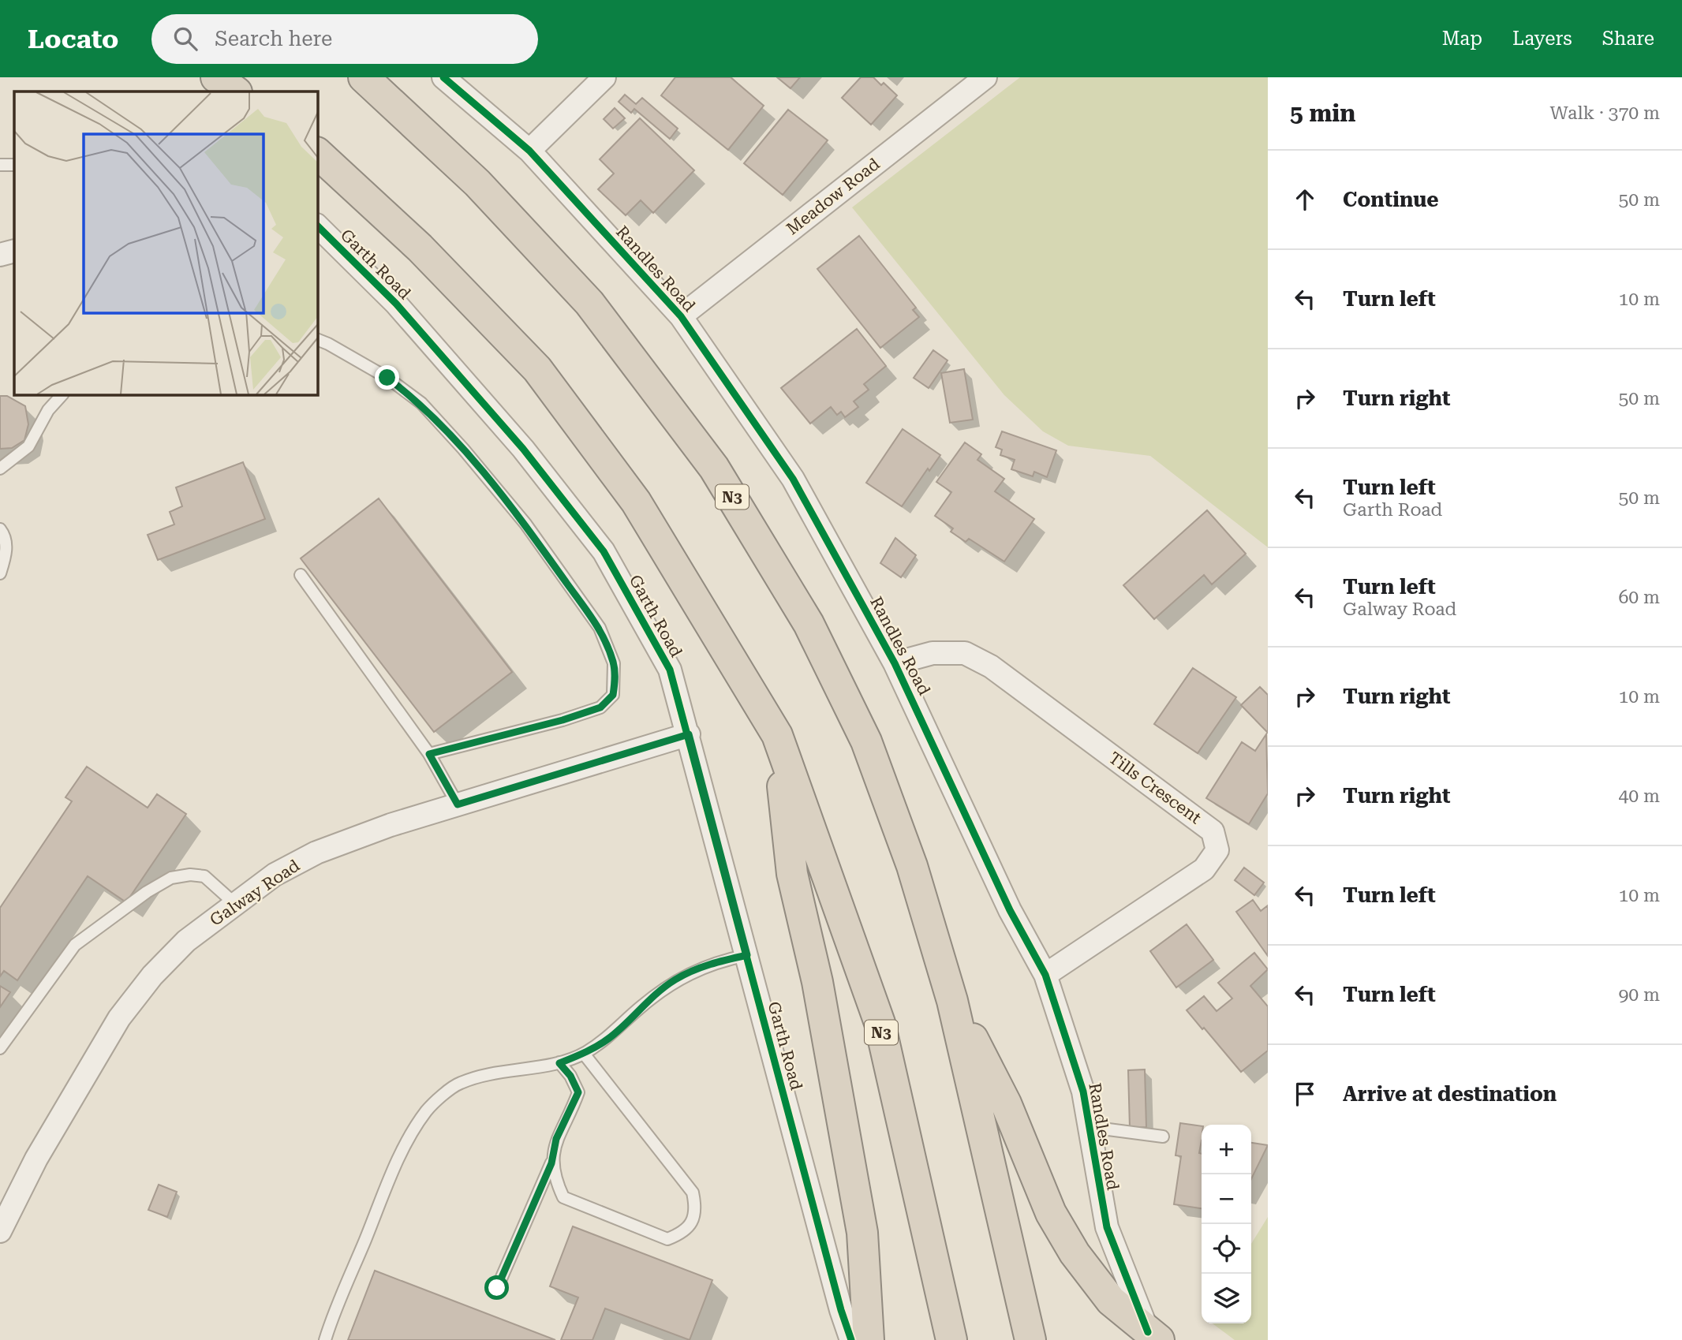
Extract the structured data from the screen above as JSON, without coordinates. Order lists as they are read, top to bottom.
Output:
{
  "streets": {
    "highway": ["N3"],
    "street": [
      "Meadow Road",
      "Garth Road",
      "Randles Road",
      "Tills Crescent",
      "Galway Road"
    ]
  },
  "crossings": [
    ["Meadow Road", "Randles Road"],
    ["Garth Road", "Galway Road"],
    ["Randles Road", "Tills Crescent"]
  ],
  "page": {
    "header": "Locato",
    "search": "Search here",
    "nav": ["Map", "Layers", "Share"],
    "heading": ["5 min", "Walk · 370 m"],
    "list": [
      ["Continue", "50 m"],
      ["Turn left", "10 m"],
      ["Turn right", "50 m"],
      ["Turn left", "Garth Road", "50 m"],
      ["Turn left", "Galway Road", "60 m"],
      ["Turn right", "10 m"],
      ["Turn right", "40 m"],
      ["Turn left", "10 m"],
      ["Turn left", "90 m"],
      "Arrive at destination"
    ],
    "map_buttons": ["+", "−"]
  }
}
